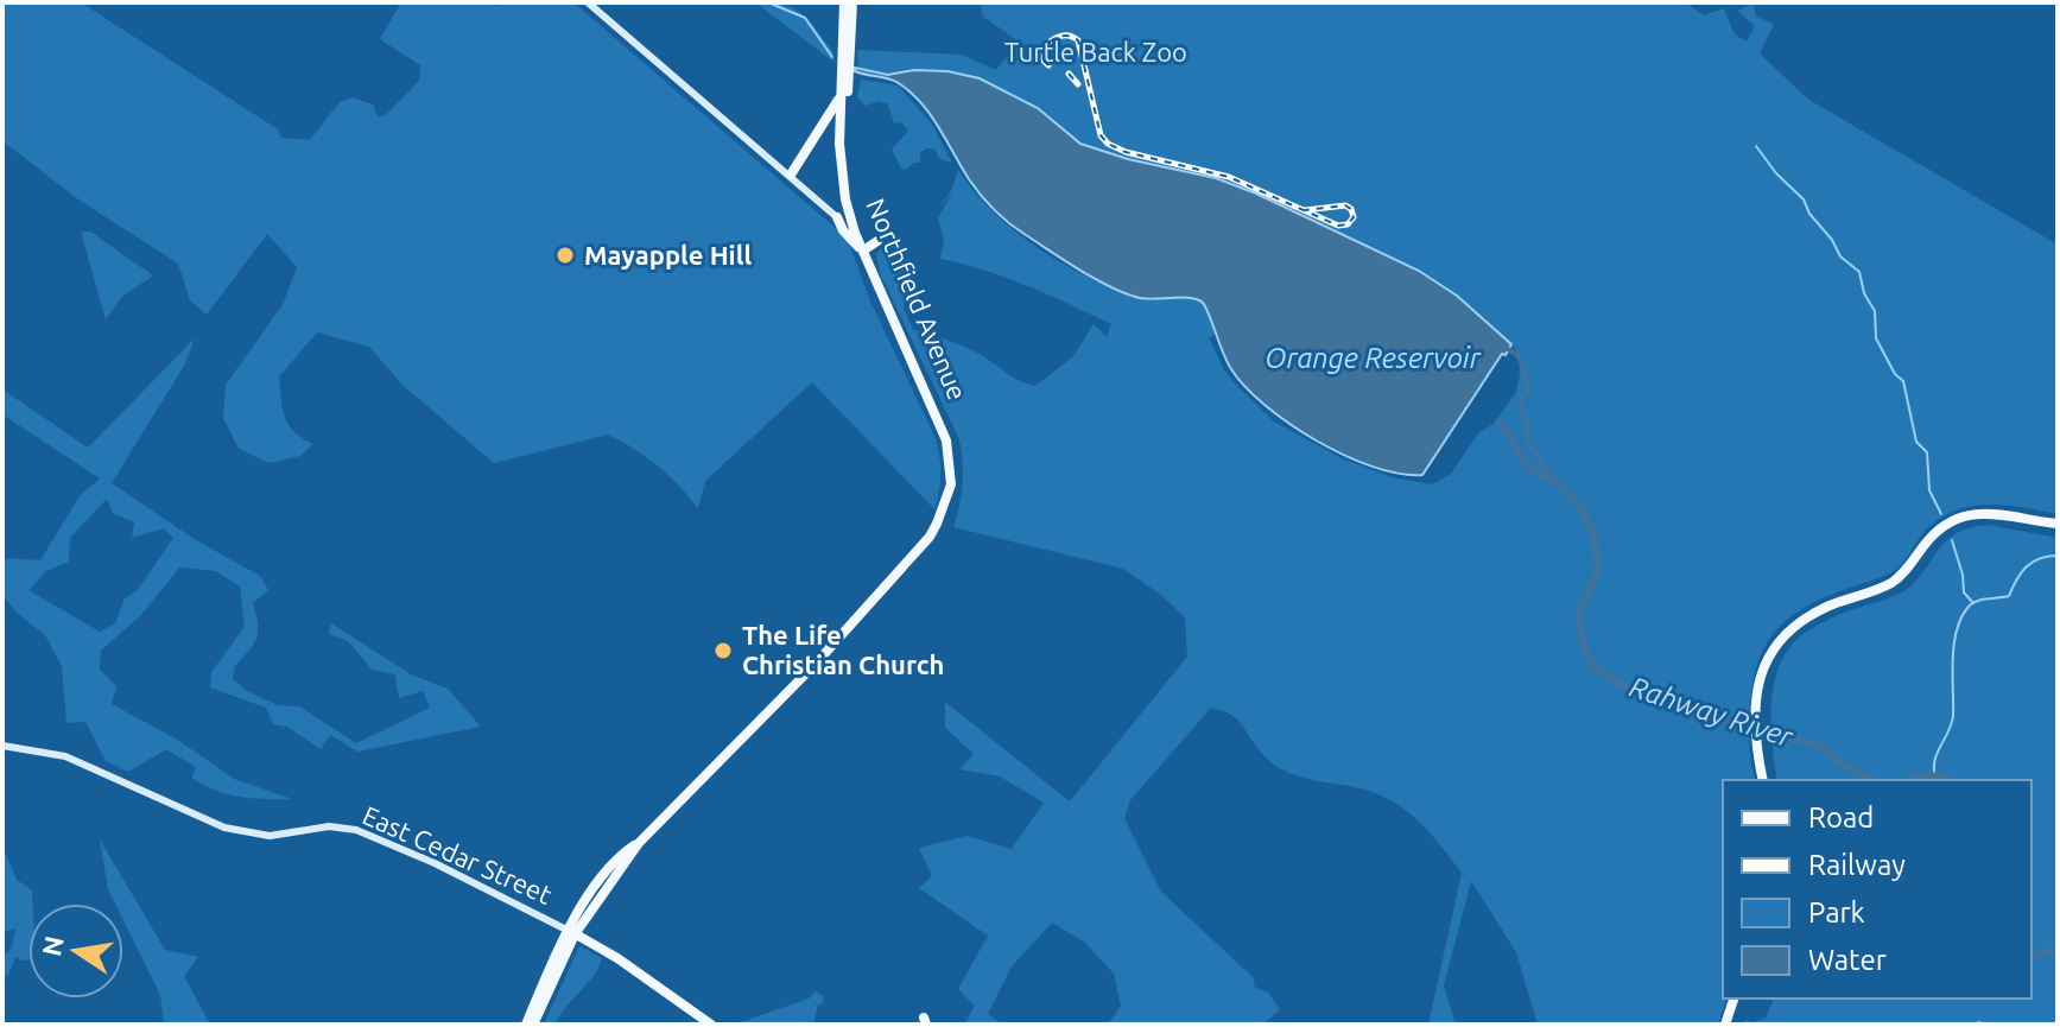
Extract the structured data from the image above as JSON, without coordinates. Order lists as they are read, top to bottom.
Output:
{
  "streets": {
    "main road": ["Northfield Avenue", "East Cedar Street"]
  },
  "water": ["Orange Reservoir", "Rahway River"],
  "parks": ["Turtle Back Zoo"],
  "places": ["Mayapple Hill", "The Life Christian Church"],
  "legend": [
    "Road",
    "Railway",
    "Park",
    "Water"
  ],
  "north": "left"
}
